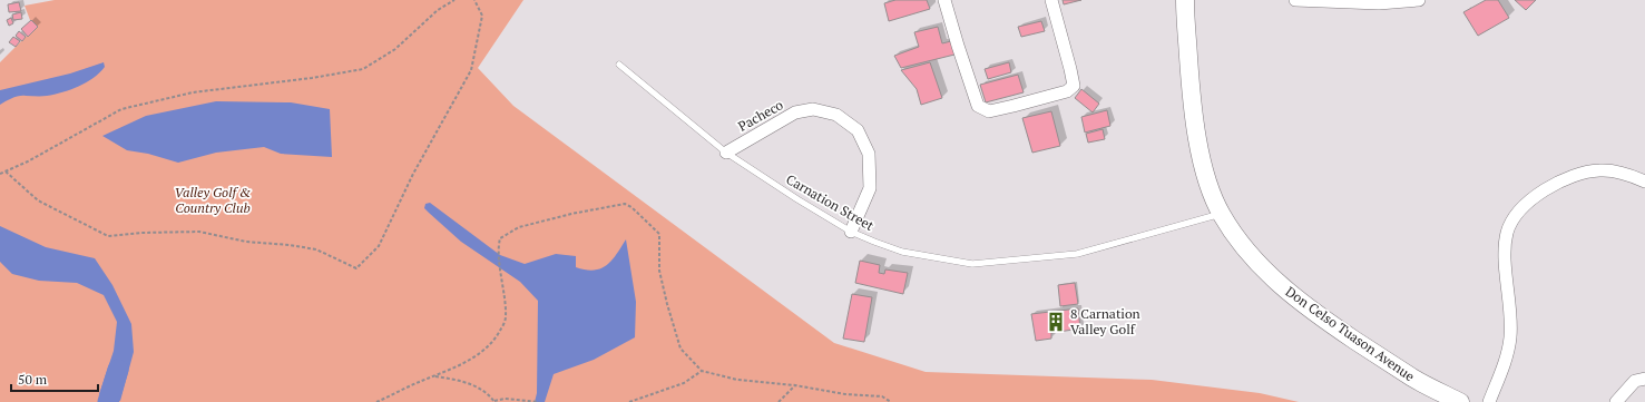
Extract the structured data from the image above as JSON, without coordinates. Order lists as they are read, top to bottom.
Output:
{
  "streets": {
    "street": ["Pacheco", "Don Celso Tuason Avenue"],
    "lane": ["Carnation Street"]
  },
  "crossings": [
    ["Pacheco", "Carnation Street"],
    ["Carnation Street", "Don Celso Tuason Avenue"]
  ],
  "parks": ["Valley Golf & Country Club"],
  "places": {
    "building": ["8 Carnation Valley Golf"]
  },
  "scale_bar": "50 m"
}
